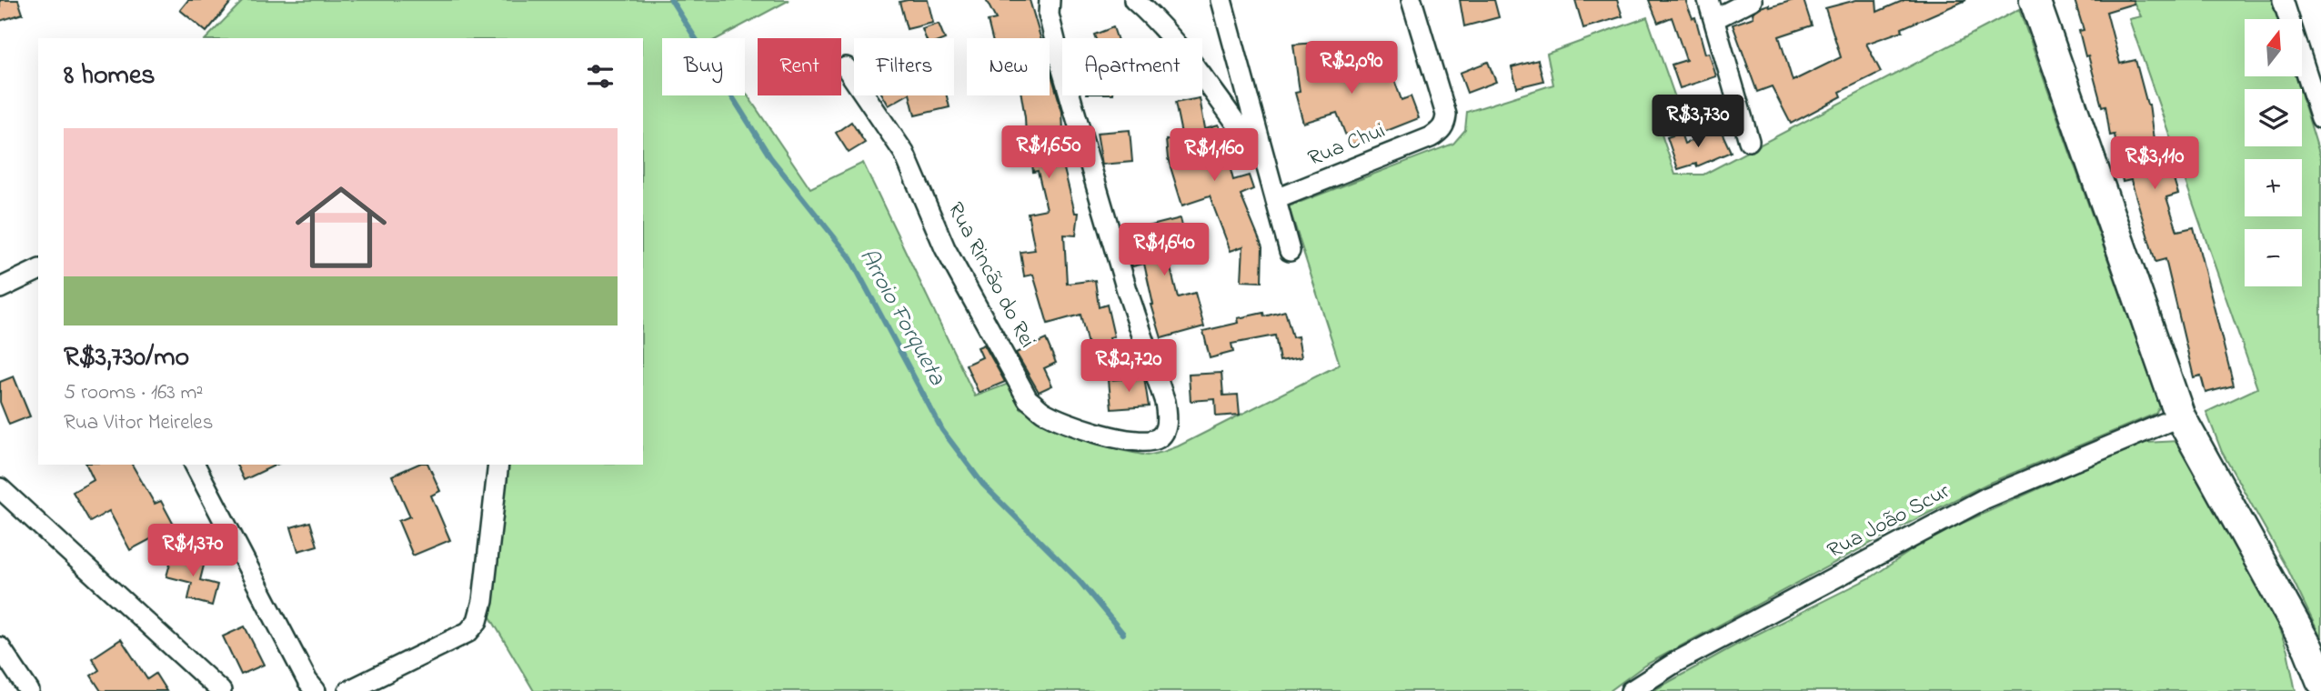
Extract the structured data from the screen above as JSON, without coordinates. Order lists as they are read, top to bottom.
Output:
{
  "streets": {
    "street": ["Rua Chui", "Rua Rincão do Rei", "Rua João Scur"]
  },
  "water": ["Arroio Forqueta"],
  "north": "top",
  "page": {
    "map_buttons": ["+", "−"],
    "chip": [
      "Buy",
      "Rent",
      "Filters",
      "New",
      "Apartment"
    ],
    "heading": "8 homes",
    "price": [
      "R$2,090",
      "R$3,730",
      "R$1,650",
      "R$1,160",
      "R$3,110",
      "R$1,640",
      "R$2,720",
      "R$1,370"
    ],
    "list": [
      {
        "name": "R$3,730/mo",
        "note": "5 rooms · 163 m² · Rua Vitor Meireles"
      }
    ]
  }
}
